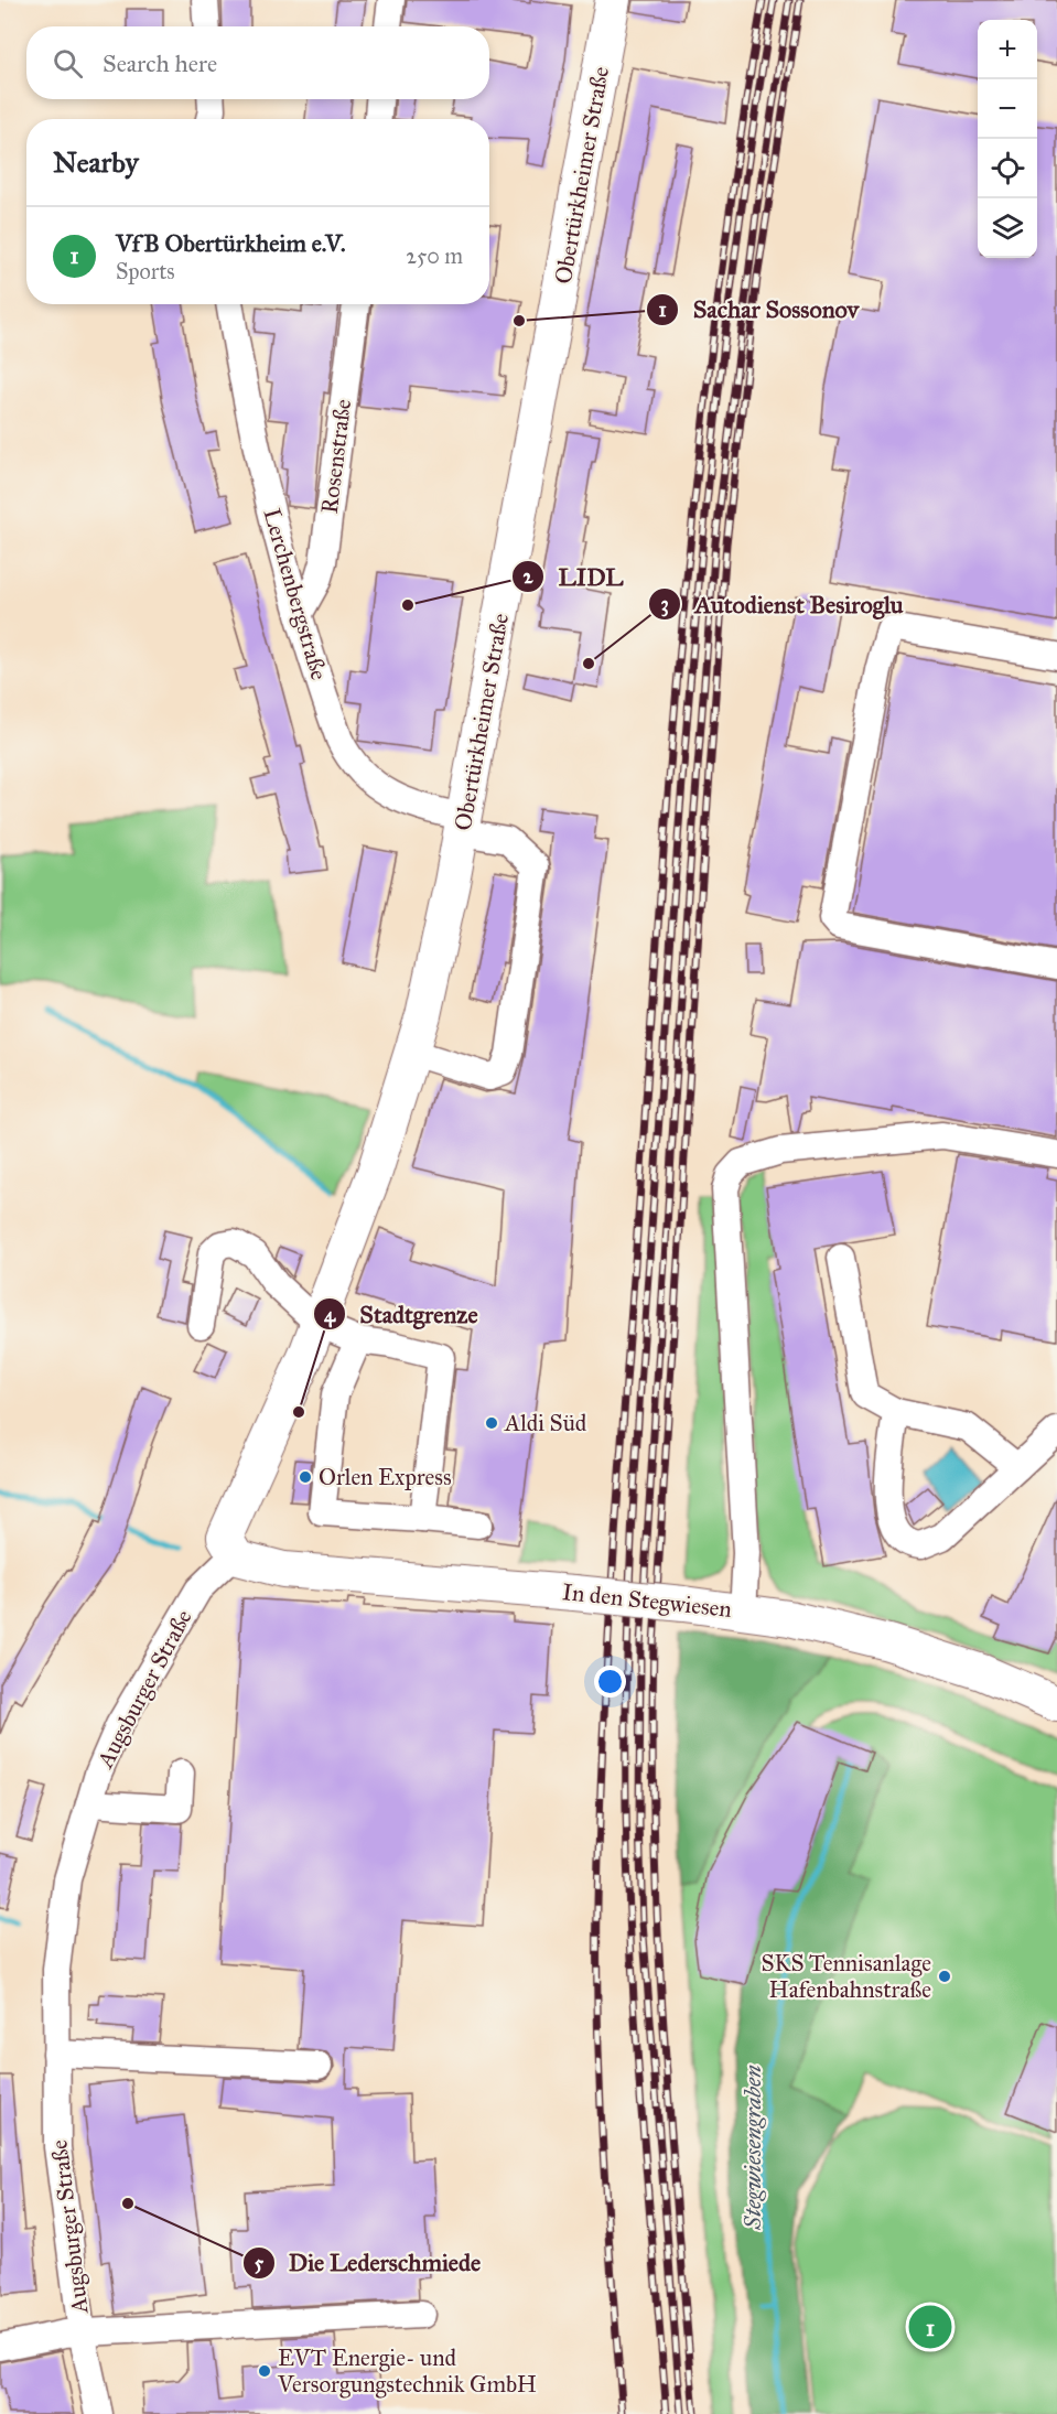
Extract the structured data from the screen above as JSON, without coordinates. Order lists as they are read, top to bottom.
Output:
{
  "streets": {
    "main road": ["Obertürkheimer Straße", "In den Stegwiesen"],
    "street": ["Rosenstraße", "Lerchenbergstraße", "Augsburger Straße"]
  },
  "crossings": [
    ["Obertürkheimer Straße", "Lerchenbergstraße"],
    ["Rosenstraße", "Lerchenbergstraße"],
    ["In den Stegwiesen", "Augsburger Straße"]
  ],
  "water": ["Stegwiesengraben"],
  "places": [
    "Sachar Sossonov",
    "LIDL",
    "Autodienst Besiroglu",
    "Stadtgrenze",
    "Aldi Süd",
    "Orlen Express",
    "SKS Tennisanlage Hafenbahnstraße",
    "Die Lederschmiede",
    "EVT Energie- und Versorgungstechnik GmbH"
  ],
  "page": {
    "map_buttons": ["+", "−"],
    "search": "Search here",
    "heading": "Nearby",
    "list": [
      {
        "mark": "1",
        "name": "VfB Obertürkheim e.V.",
        "note": "Sports",
        "value": "250 m"
      }
    ],
    "pins": "1"
  }
}
